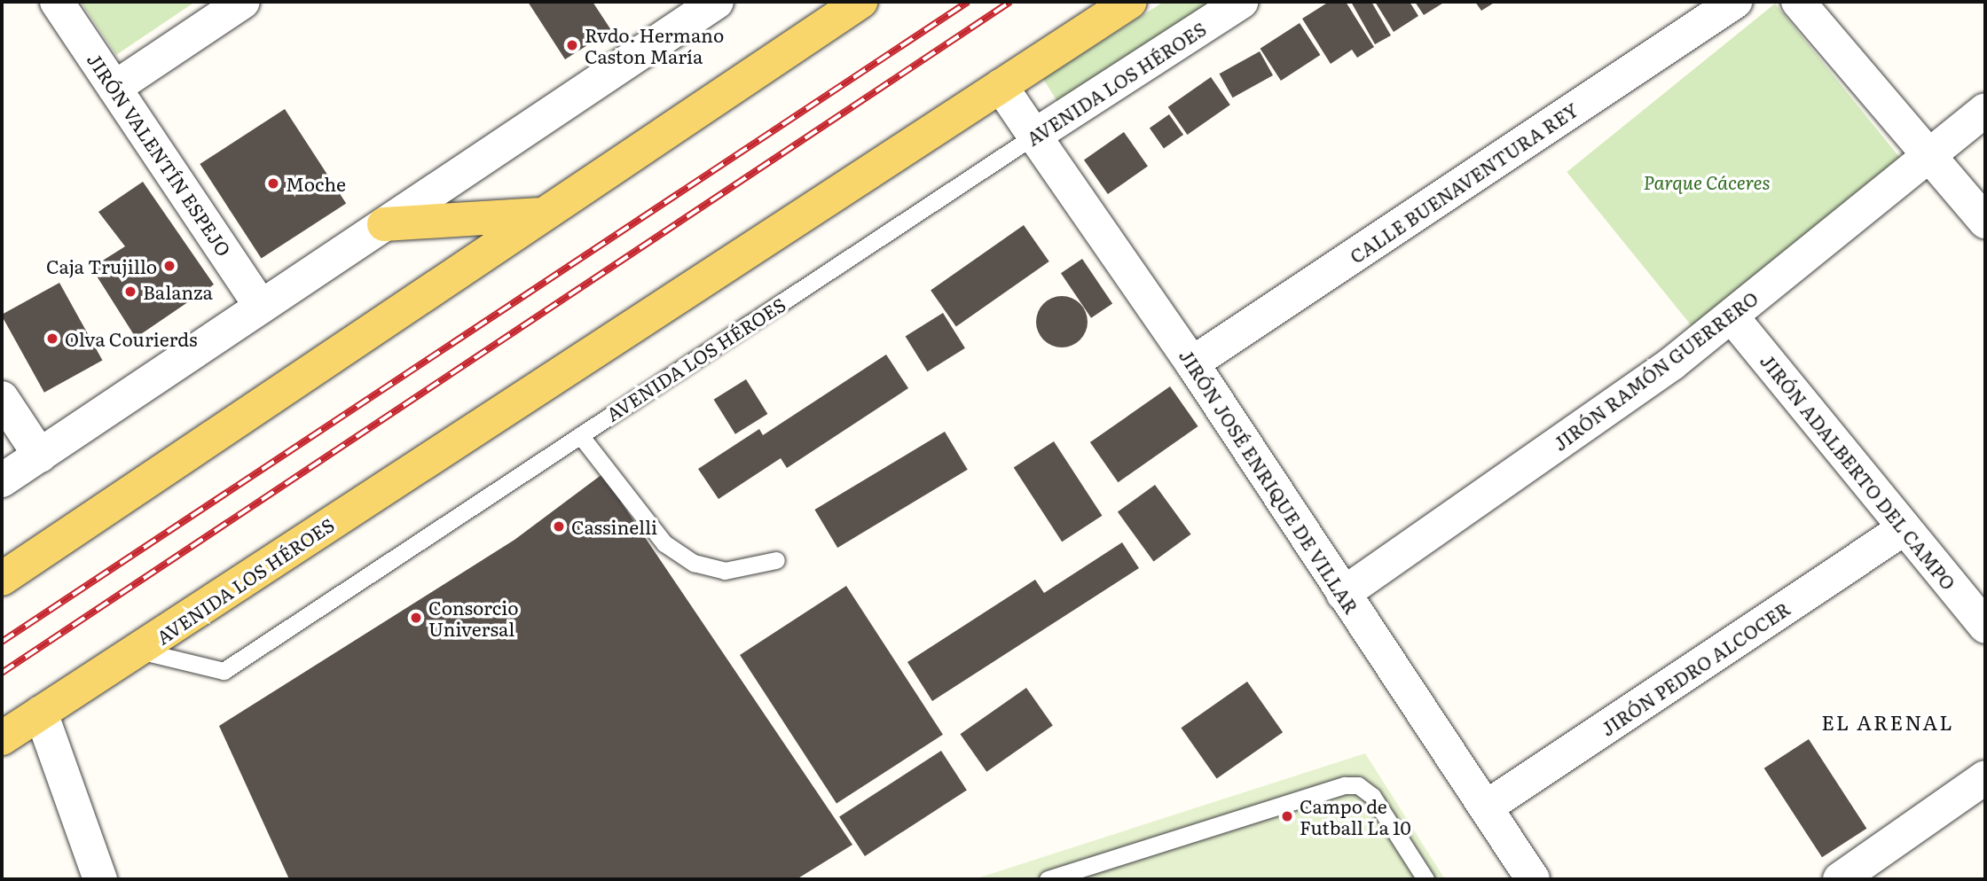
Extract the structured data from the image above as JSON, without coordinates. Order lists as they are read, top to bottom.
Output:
{
  "streets": {
    "main road": ["AVENIDA LOS HÉROES"],
    "street": [
      "JIRÓN VALENTÍN ESPEJO",
      "CALLE BUENAVENTURA REY",
      "JIRÓN RAMÓN GUERRERO",
      "JIRÓN ADALBERTO DEL CAMPO",
      "JIRÓN JOSÉ ENRIQUE DE VILLAR",
      "JIRÓN PEDRO ALCOCER"
    ]
  },
  "crossings": [
    ["AVENIDA LOS HÉROES", "JIRÓN JOSÉ ENRIQUE DE VILLAR"],
    ["CALLE BUENAVENTURA REY", "JIRÓN JOSÉ ENRIQUE DE VILLAR"],
    ["JIRÓN RAMÓN GUERRERO", "JIRÓN ADALBERTO DEL CAMPO"],
    ["JIRÓN RAMÓN GUERRERO", "JIRÓN JOSÉ ENRIQUE DE VILLAR"],
    ["JIRÓN ADALBERTO DEL CAMPO", "JIRÓN PEDRO ALCOCER"],
    ["JIRÓN JOSÉ ENRIQUE DE VILLAR", "JIRÓN PEDRO ALCOCER"]
  ],
  "districts": ["EL ARENAL"],
  "parks": ["Parque Cáceres"],
  "places": [
    "Rvdo. Hermano Caston María",
    "Moche",
    "Caja Trujillo",
    "Balanza",
    "Olva Courierds",
    "Cassinelli",
    "Consorcio Universal",
    "Campo de Futball La 10"
  ]
}
